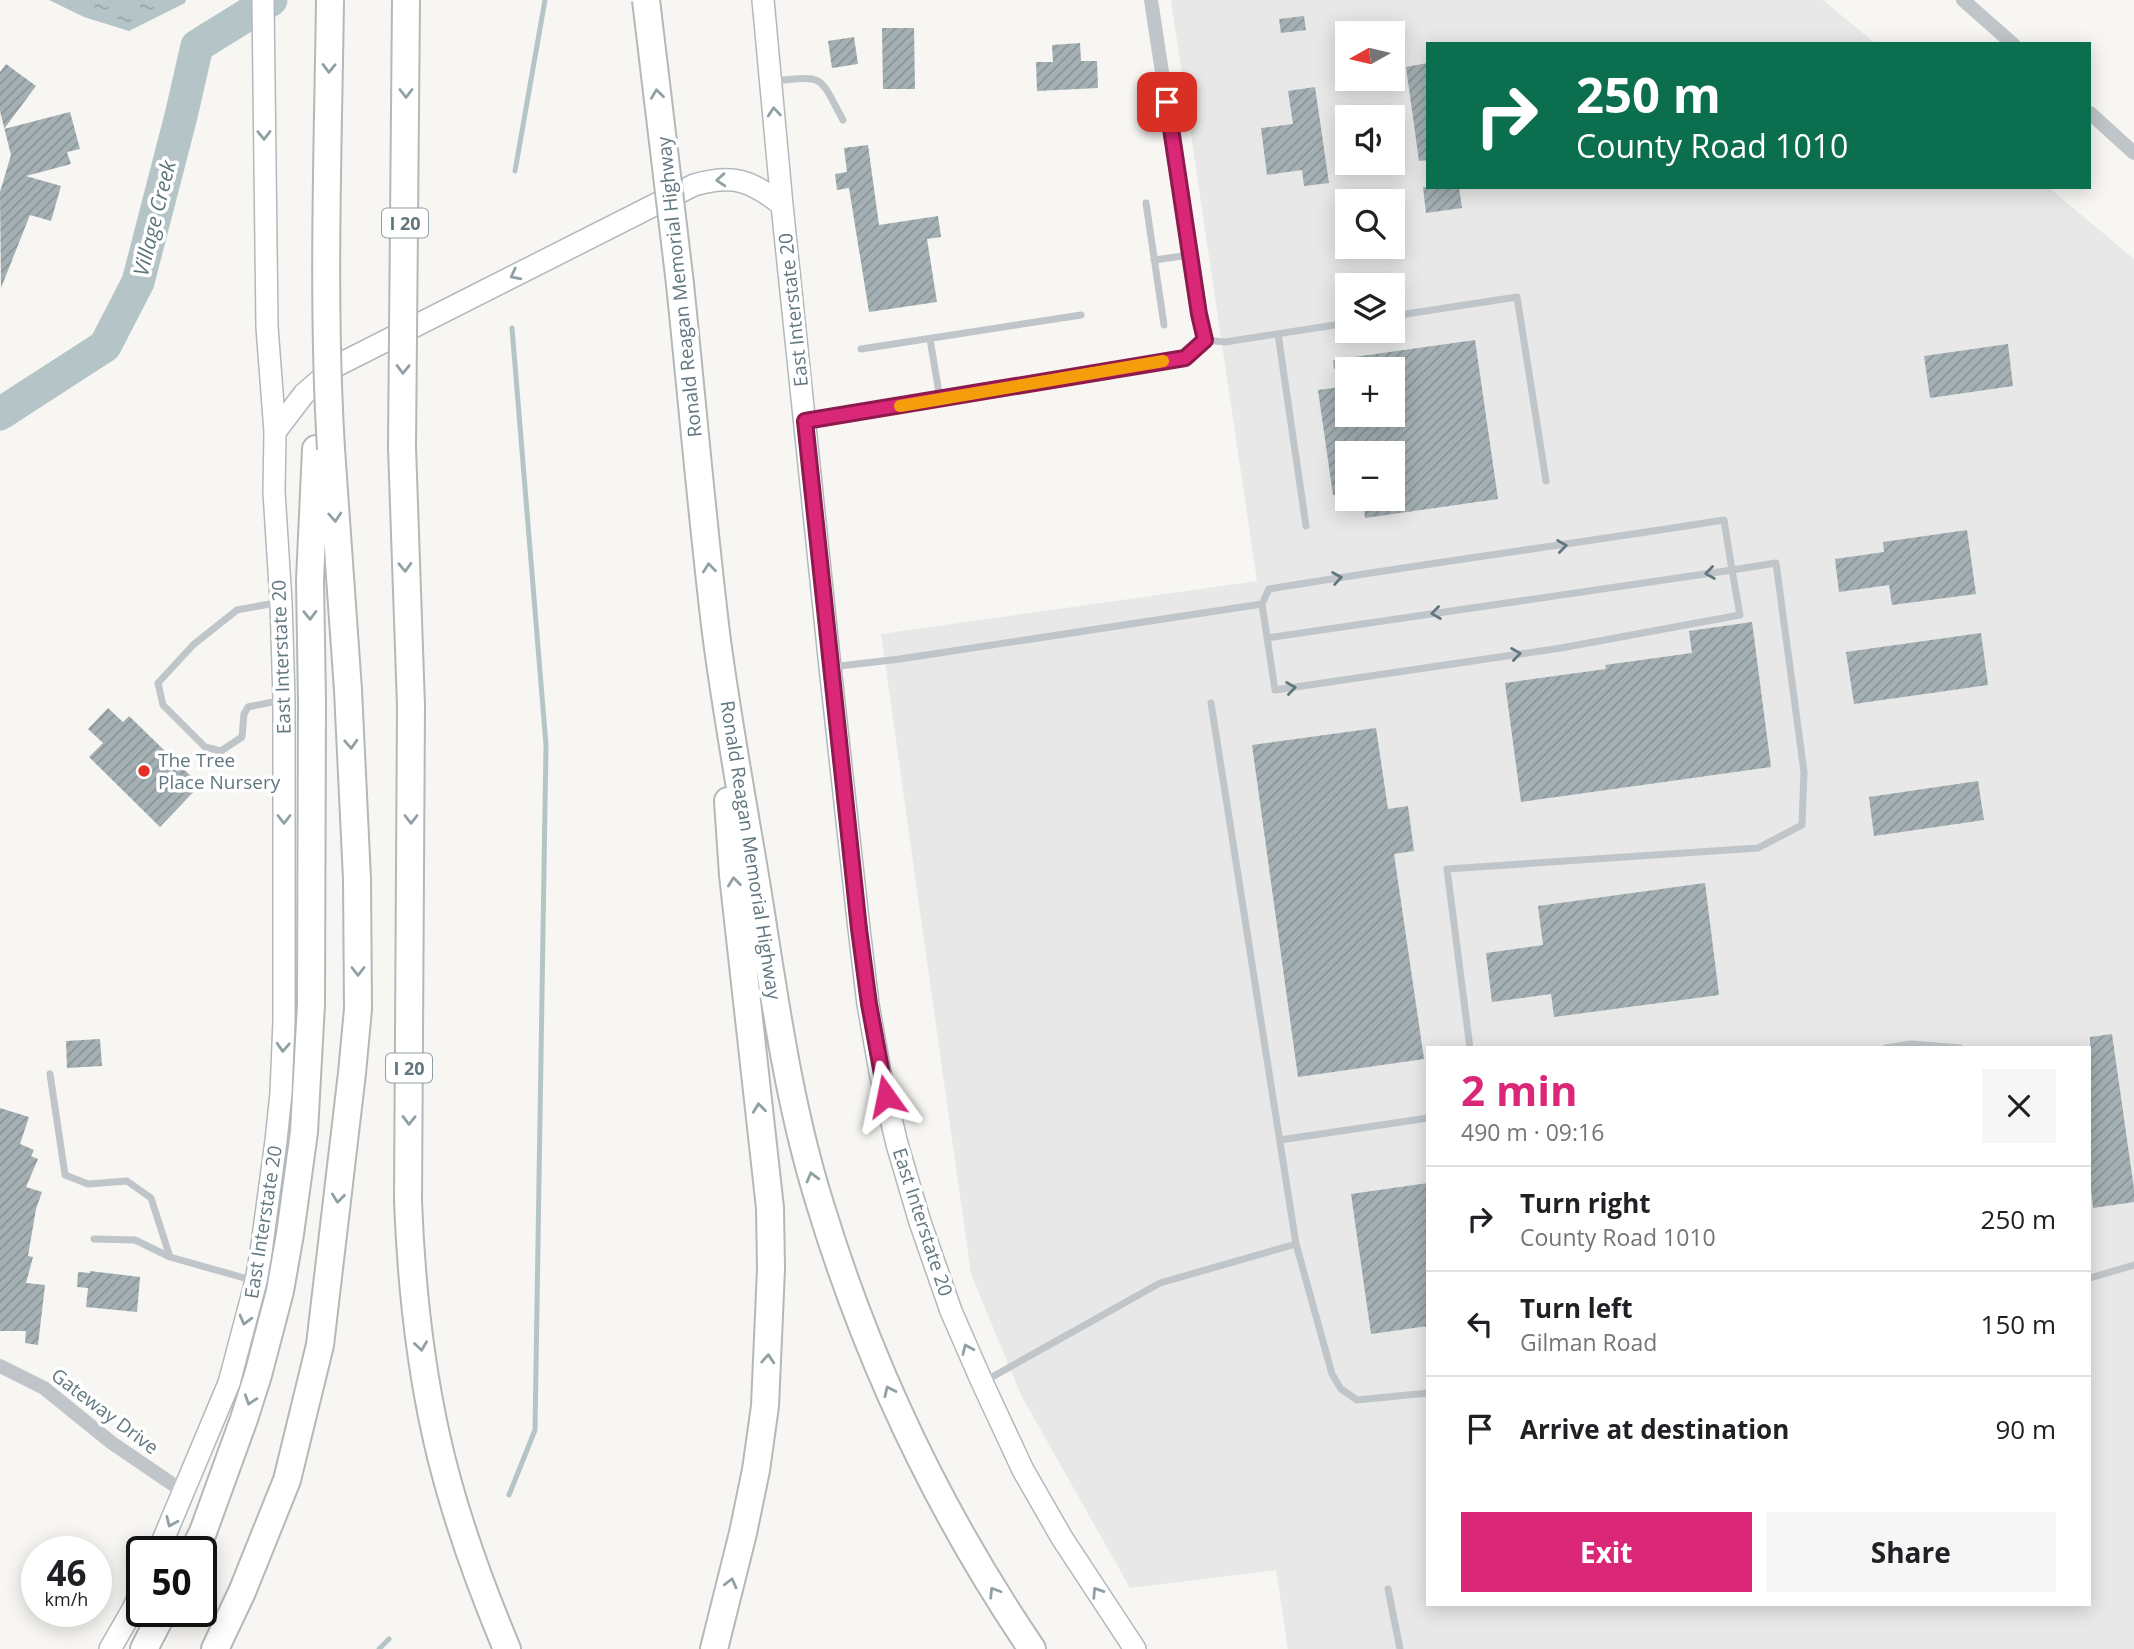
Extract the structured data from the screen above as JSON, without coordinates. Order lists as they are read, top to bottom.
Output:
{
  "streets": {
    "highway": ["I 20", "Ronald Reagan Memorial Highway"],
    "main road": ["East Interstate 20"],
    "street": ["Gateway Drive"]
  },
  "crossings": [
    ["East Interstate 20", "Gateway Drive"]
  ],
  "water": ["Village Creek"],
  "places": ["The Tree Place Nursery"],
  "north": "left",
  "page": {
    "map_buttons": ["+", "−"],
    "turn": ["250 m", "County Road 1010"],
    "heading": ["2 min", "490 m · 09:16"],
    "list": [
      {
        "name": "Turn right",
        "note": "County Road 1010",
        "value": "250 m"
      },
      {
        "name": "Turn left",
        "note": "Gilman Road",
        "value": "150 m"
      },
      {
        "name": "Arrive at destination",
        "value": "90 m"
      }
    ],
    "buttons": ["Exit", "Share"],
    "speed": "46 km/h",
    "limit": "50"
  }
}
